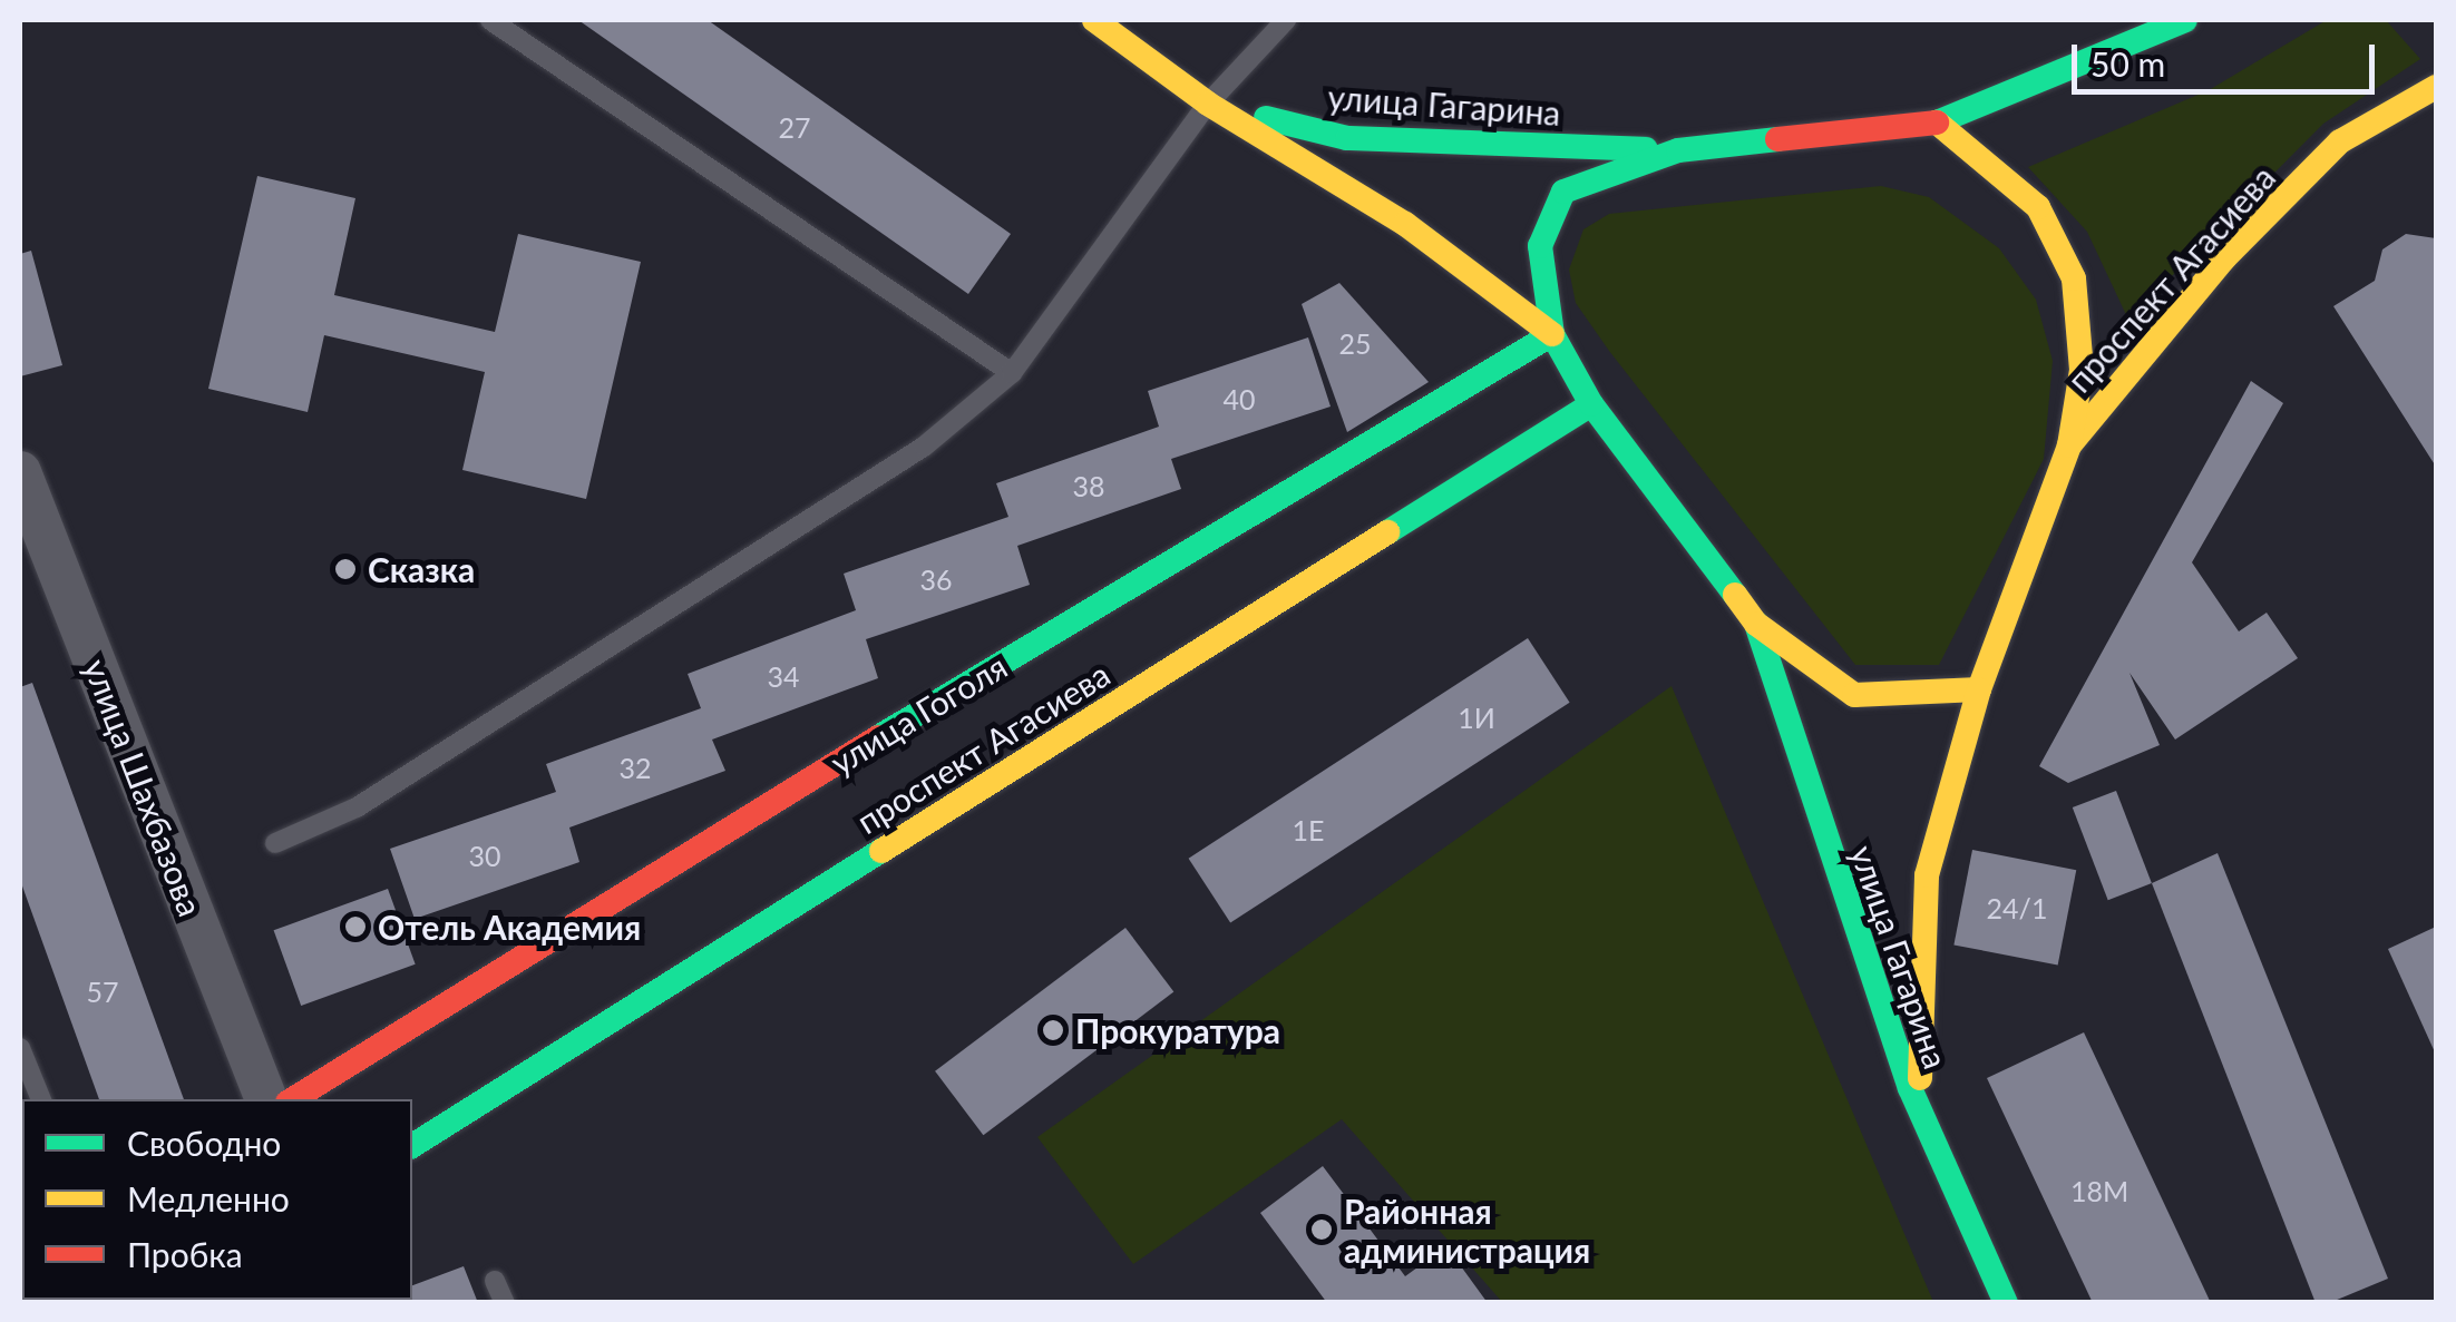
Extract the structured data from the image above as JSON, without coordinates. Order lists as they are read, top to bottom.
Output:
{
  "streets": {
    "main road": ["улица Гагарина", "проспект Агасиева", "улица Гоголя"],
    "street": ["улица Шахбазова"]
  },
  "crossings": [
    ["улица Гагарина", "проспект Агасиева"],
    ["улица Гагарина", "улица Гоголя"]
  ],
  "places": [
    "Сказка",
    "Отель Академия",
    "Прокуратура",
    "Районная администрация"
  ],
  "house_numbers": [
    "27",
    "25",
    "40",
    "38",
    "36",
    "34",
    "1И",
    "32",
    "1Е",
    "30",
    "24/1",
    "57",
    "18М"
  ],
  "legend": ["Свободно", "Медленно", "Пробка"],
  "scale_bar": "50 m"
}
